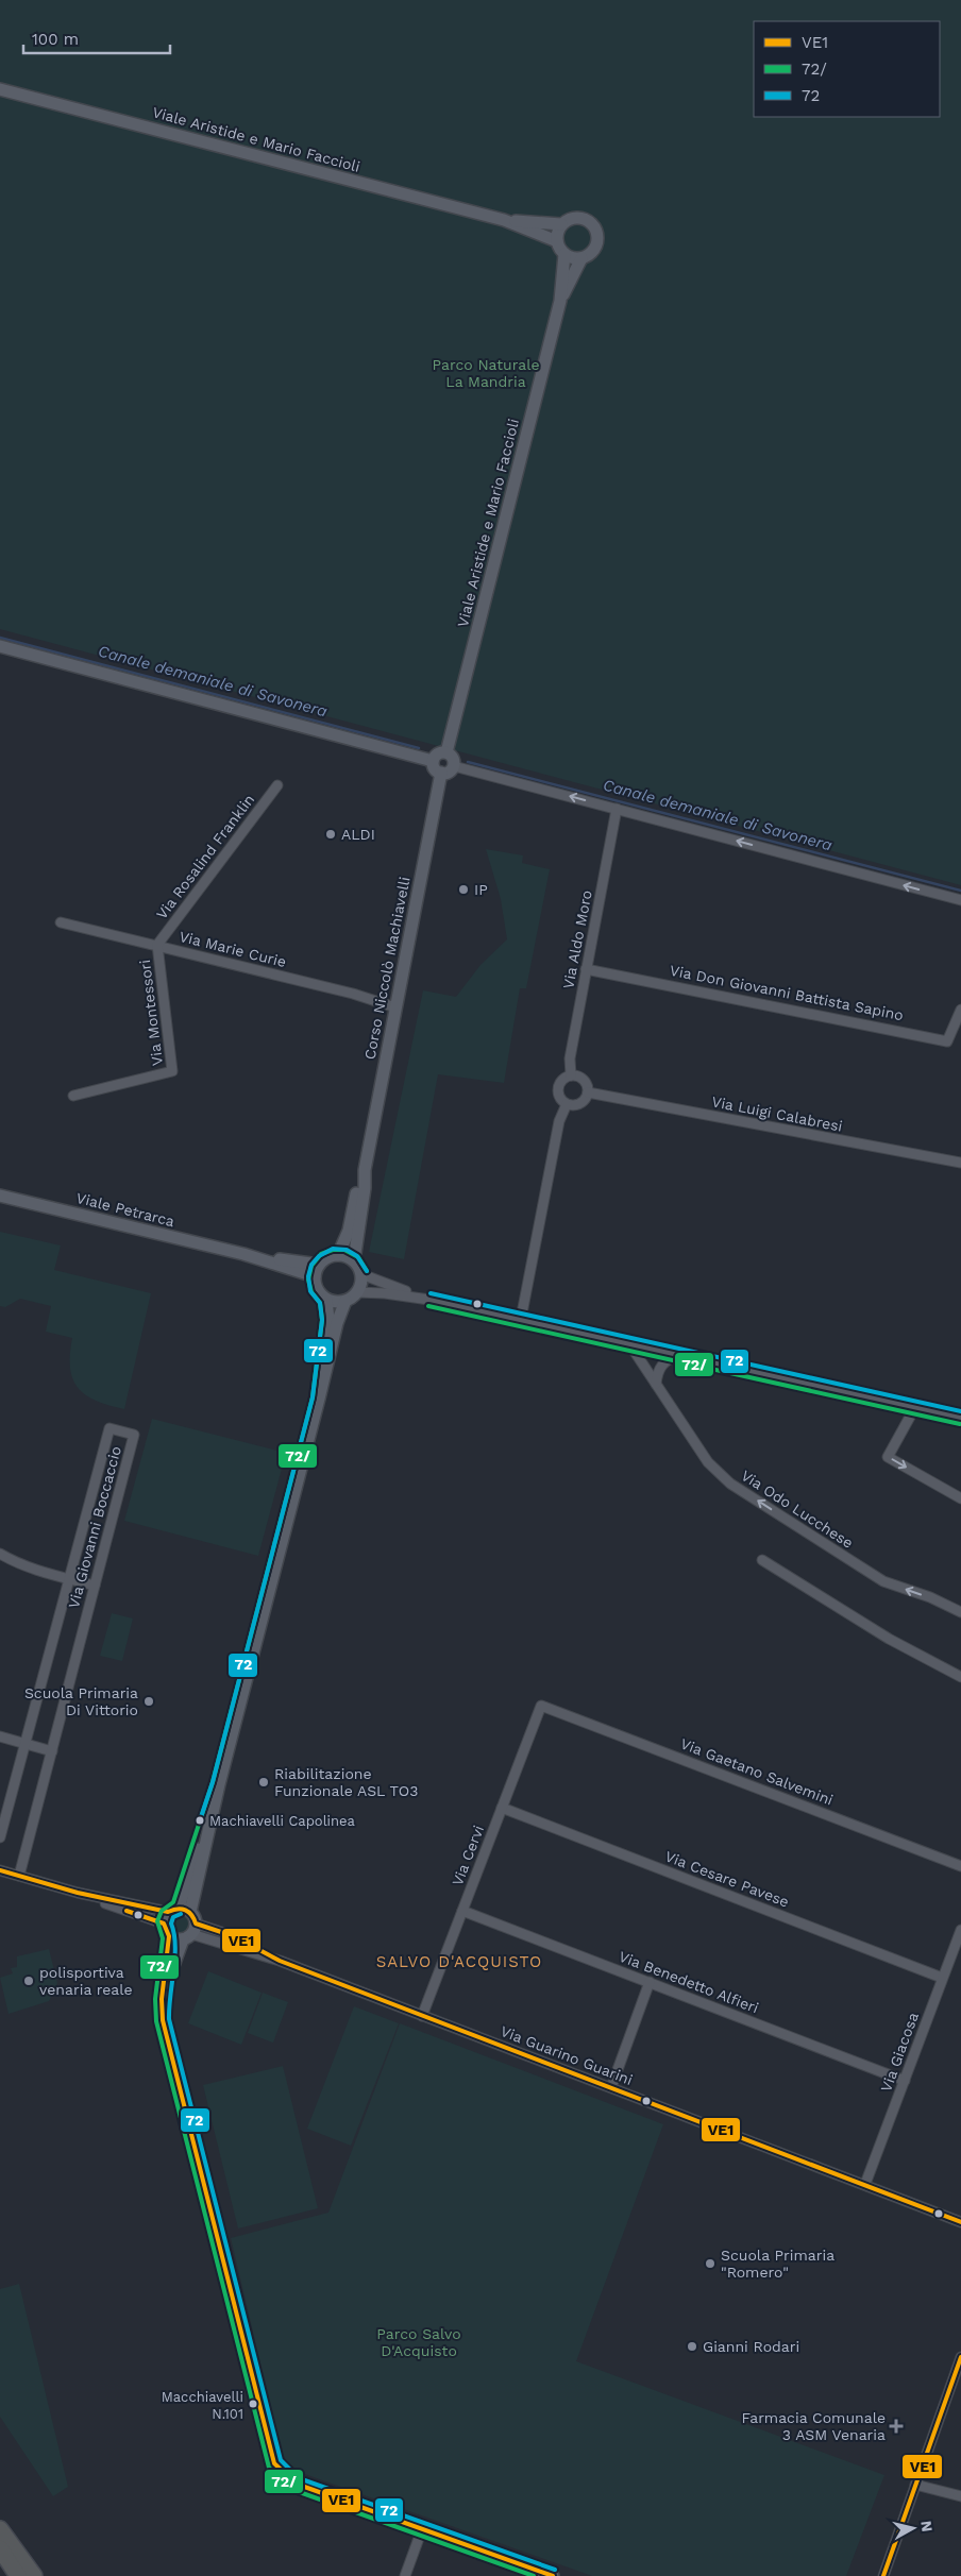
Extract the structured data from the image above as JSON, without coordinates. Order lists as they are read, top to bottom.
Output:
{
  "streets": {
    "street": [
      "Viale Aristide e Mario Faccioli",
      "Via Rosalind Franklin",
      "Via Aldo Moro",
      "Via Marie Curie",
      "Corso Niccolò Machiavelli",
      "Via Don Giovanni Battista Sapino",
      "Via Montessori",
      "Via Luigi Calabresi",
      "Viale Petrarca",
      "Via Odo Lucchese",
      "Via Giovanni Boccaccio",
      "Via Gaetano Salvemini",
      "Via Cervi",
      "Via Cesare Pavese",
      "Via Benedetto Alfieri",
      "Via Giacosa",
      "Via Guarino Guarini"
    ]
  },
  "crossings": [
    ["Viale Aristide e Mario Faccioli", "Corso Niccolò Machiavelli"],
    ["Via Rosalind Franklin", "Via Marie Curie"],
    ["Via Rosalind Franklin", "Via Montessori"],
    ["Via Aldo Moro", "Via Don Giovanni Battista Sapino"],
    ["Via Aldo Moro", "Via Luigi Calabresi"],
    ["Via Marie Curie", "Corso Niccolò Machiavelli"],
    ["Via Marie Curie", "Via Montessori"],
    ["Corso Niccolò Machiavelli", "Viale Petrarca"],
    ["Via Gaetano Salvemini", "Via Cervi"],
    ["Via Cervi", "Via Cesare Pavese"],
    ["Via Cervi", "Via Benedetto Alfieri"],
    ["Via Cervi", "Via Guarino Guarini"],
    ["Via Cesare Pavese", "Via Giacosa"],
    ["Via Benedetto Alfieri", "Via Giacosa"],
    ["Via Giacosa", "Via Guarino Guarini"]
  ],
  "districts": ["SALVO D'ACQUISTO"],
  "water": ["Canale demaniale di Savonera"],
  "parks": ["Parco Naturale La Mandria", "Parco Salvo D'Acquisto"],
  "places": {
    "other": [
      "ALDI",
      "IP",
      "Scuola Primaria Di Vittorio",
      "Riabilitazione Funzionale ASL TO3",
      "Machiavelli Capolinea",
      "polisportiva venaria reale",
      "Scuola Primaria \"Romero\"",
      "Gianni Rodari",
      "Macchiavelli N.101"
    ],
    "health": ["Farmacia Comunale 3 ASM Venaria"]
  },
  "lines": ["transit line 72", "transit line 72/", "transit line VE1"],
  "legend": ["VE1", "72/", "72"],
  "scale_bar": "100 m",
  "north": "right"
}
